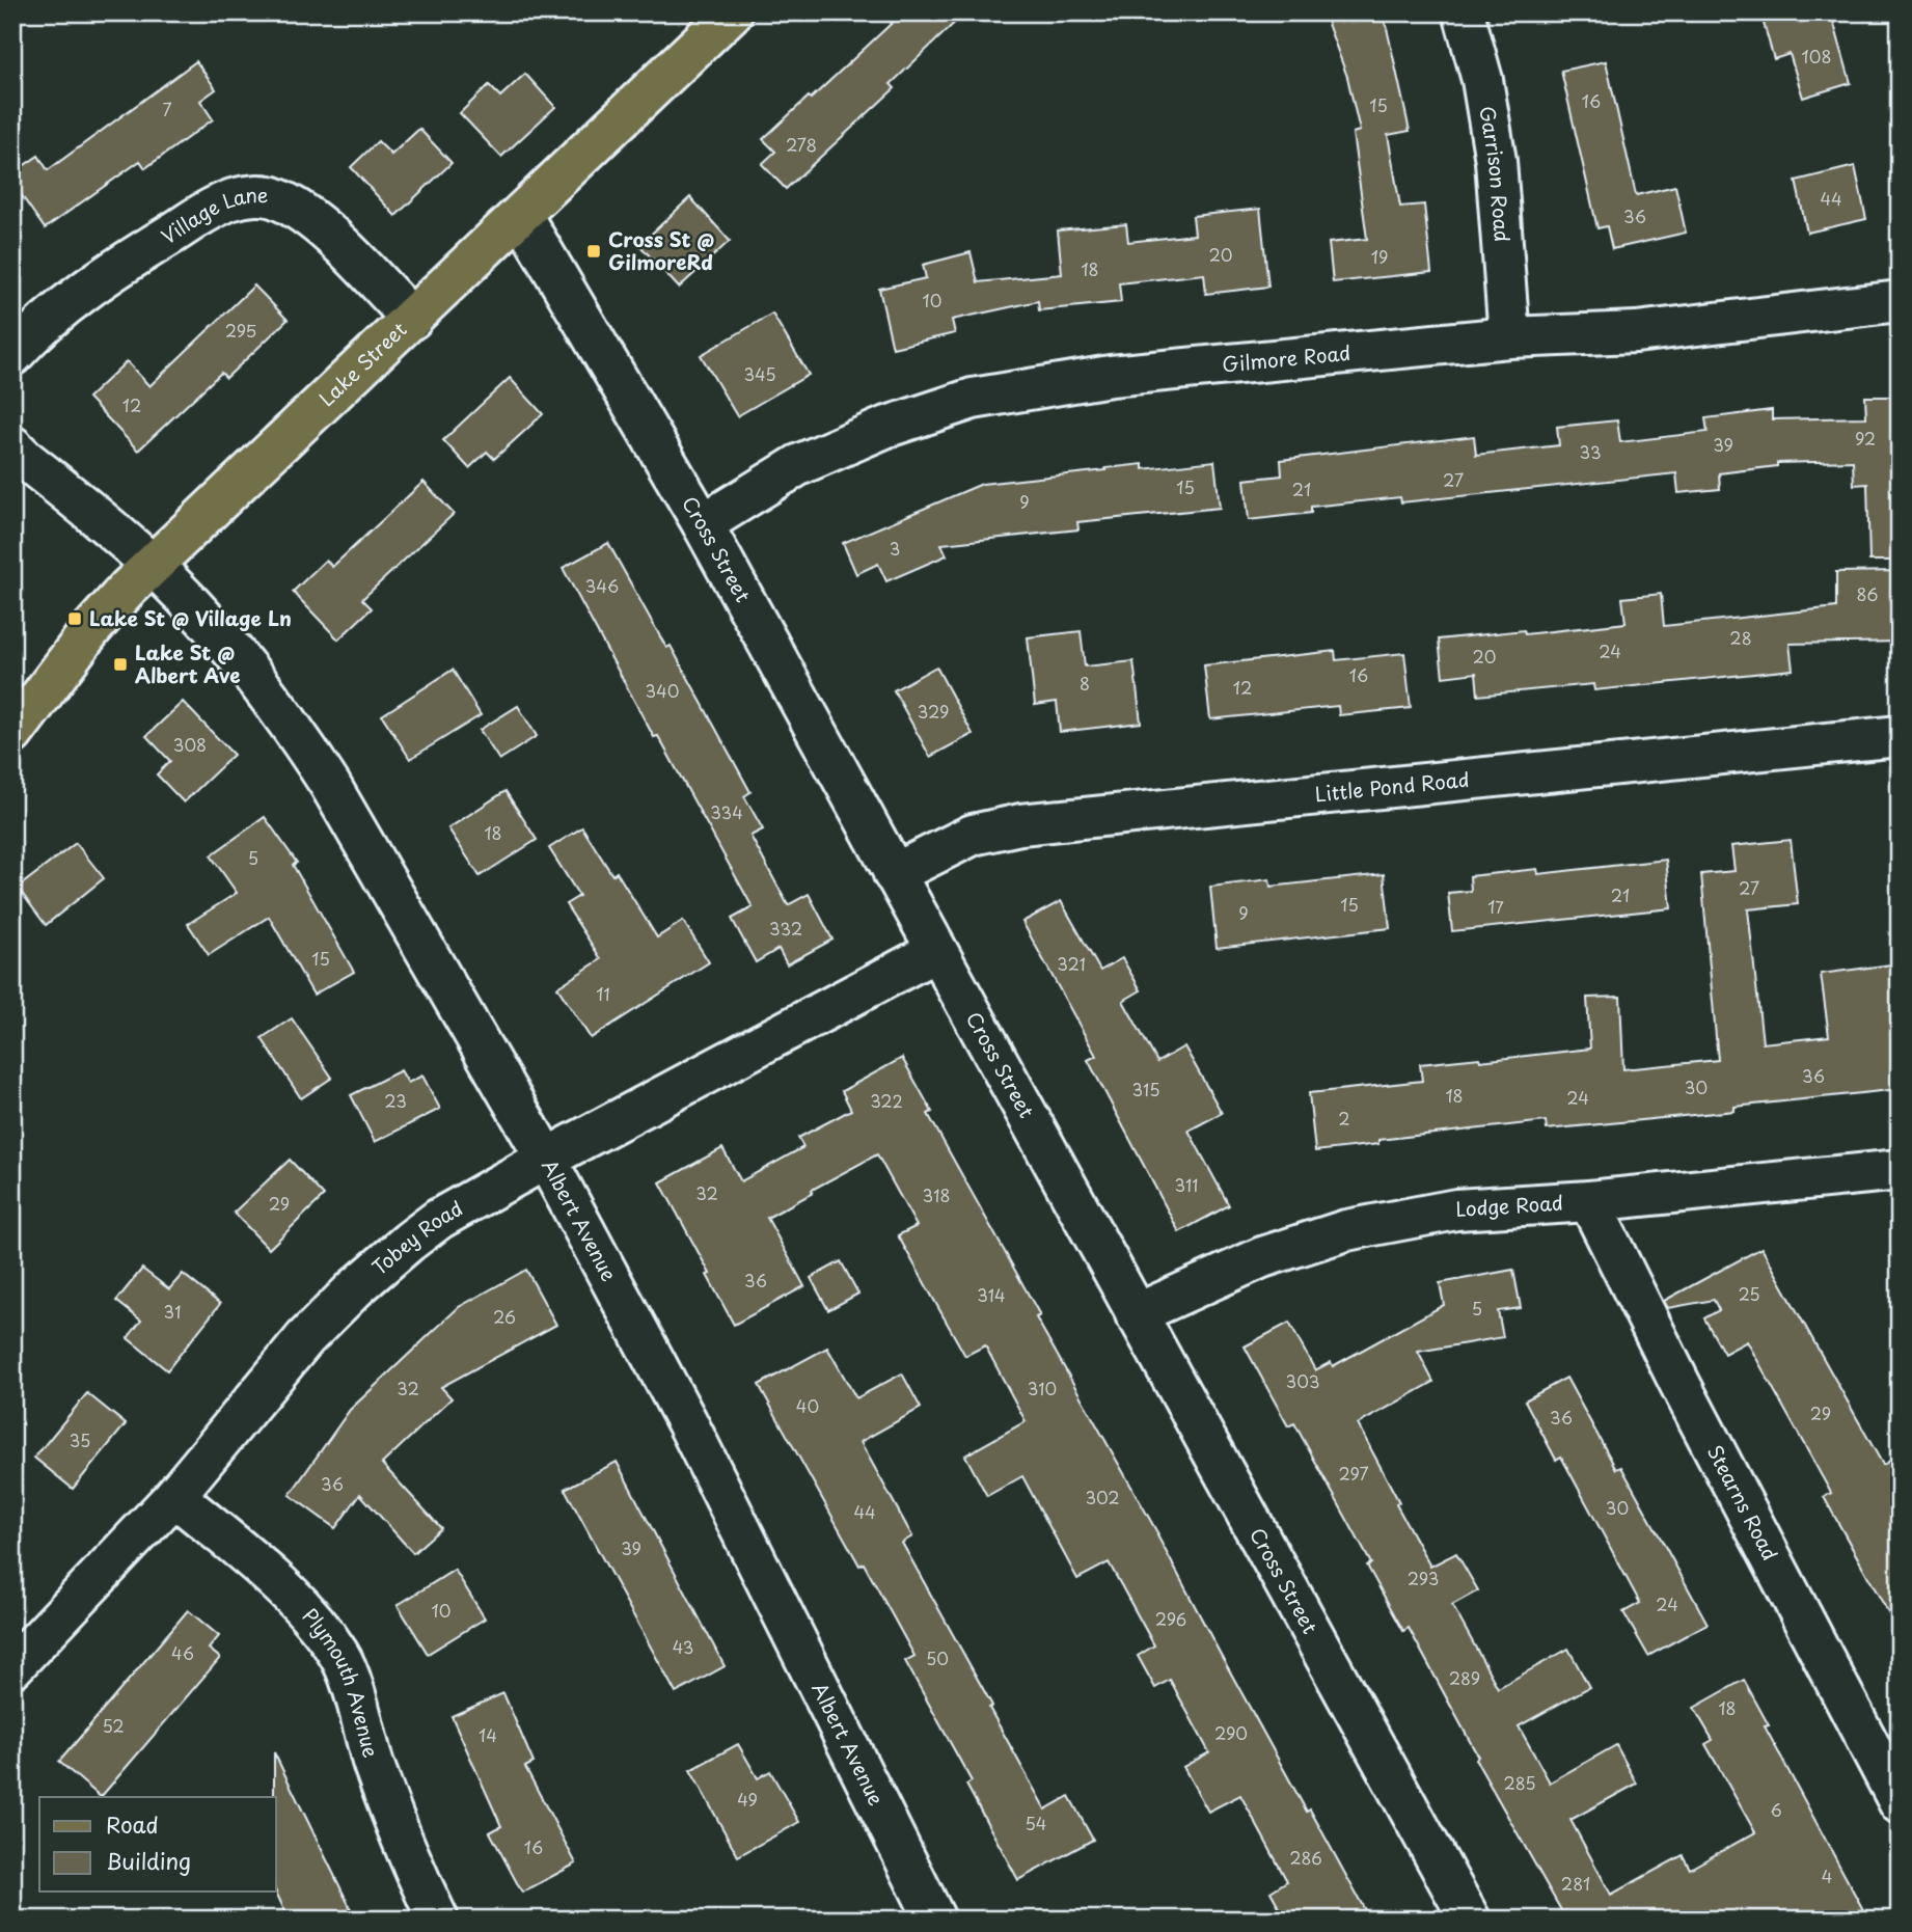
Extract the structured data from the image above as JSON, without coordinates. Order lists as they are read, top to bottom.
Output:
{
  "streets": {
    "main road": ["Lake Street"],
    "street": [
      "Garrison Road",
      "Village Lane",
      "Gilmore Road",
      "Cross Street",
      "Little Pond Road",
      "Lodge Road",
      "Albert Avenue",
      "Tobey Road",
      "Stearns Road",
      "Plymouth Avenue"
    ]
  },
  "crossings": [
    ["Garrison Road", "Gilmore Road"],
    ["Village Lane", "Lake Street"],
    ["Gilmore Road", "Cross Street"],
    ["Lake Street", "Cross Street"],
    ["Lake Street", "Albert Avenue"],
    ["Cross Street", "Little Pond Road"],
    ["Cross Street", "Lodge Road"],
    ["Cross Street", "Tobey Road"],
    ["Lodge Road", "Stearns Road"],
    ["Albert Avenue", "Tobey Road"],
    ["Tobey Road", "Plymouth Avenue"]
  ],
  "places": {
    "transit": ["Cross St @ GilmoreRd", "Lake St @ Village Ln", "Lake St @ Albert Ave"]
  },
  "house_numbers": [
    "108",
    "16",
    "15",
    "7",
    "278",
    "44",
    "36",
    "20",
    "19",
    "18",
    "10",
    "295",
    "345",
    "12",
    "92",
    "39",
    "33",
    "27",
    "15",
    "21",
    "9",
    "3",
    "346",
    "86",
    "28",
    "24",
    "20",
    "16",
    "8",
    "12",
    "340",
    "329",
    "308",
    "334",
    "18",
    "5",
    "27",
    "21",
    "15",
    "17",
    "9",
    "332",
    "15",
    "321",
    "11",
    "36",
    "30",
    "315",
    "18",
    "24",
    "23",
    "322",
    "2",
    "311",
    "32",
    "318",
    "29",
    "36",
    "25",
    "314",
    "5",
    "31",
    "26",
    "303",
    "32",
    "310",
    "40",
    "29",
    "36",
    "35",
    "297",
    "36",
    "302",
    "30",
    "44",
    "39",
    "293",
    "24",
    "10",
    "296",
    "43",
    "46",
    "50",
    "289",
    "18",
    "52",
    "290",
    "14",
    "285",
    "49",
    "6",
    "54",
    "16",
    "286",
    "4",
    "281"
  ],
  "legend": ["Road", "Building"]
}
